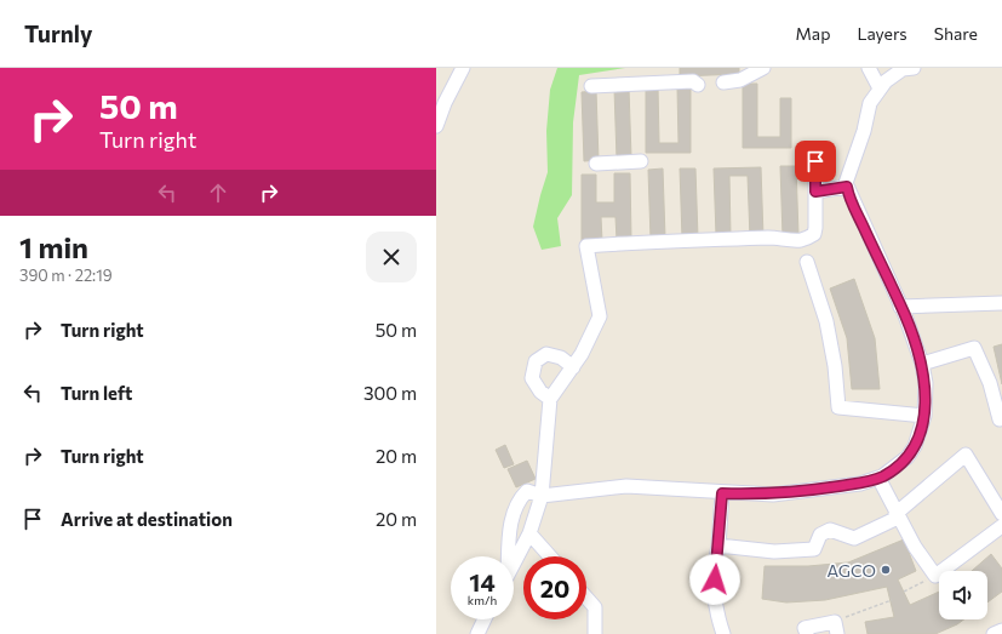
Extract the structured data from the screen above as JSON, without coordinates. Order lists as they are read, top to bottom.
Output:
{
  "places": ["AGCO"],
  "page": {
    "header": "Turnly",
    "nav": ["Map", "Layers", "Share"],
    "turn": ["50 m", "Turn right"],
    "heading": ["1 min", "390 m · 22:19"],
    "list": [
      {
        "name": "Turn right",
        "value": "50 m"
      },
      {
        "name": "Turn left",
        "value": "300 m"
      },
      {
        "name": "Turn right",
        "value": "20 m"
      },
      {
        "name": "Arrive at destination",
        "value": "20 m"
      }
    ],
    "speed": "14 km/h",
    "limit": "20"
  }
}
